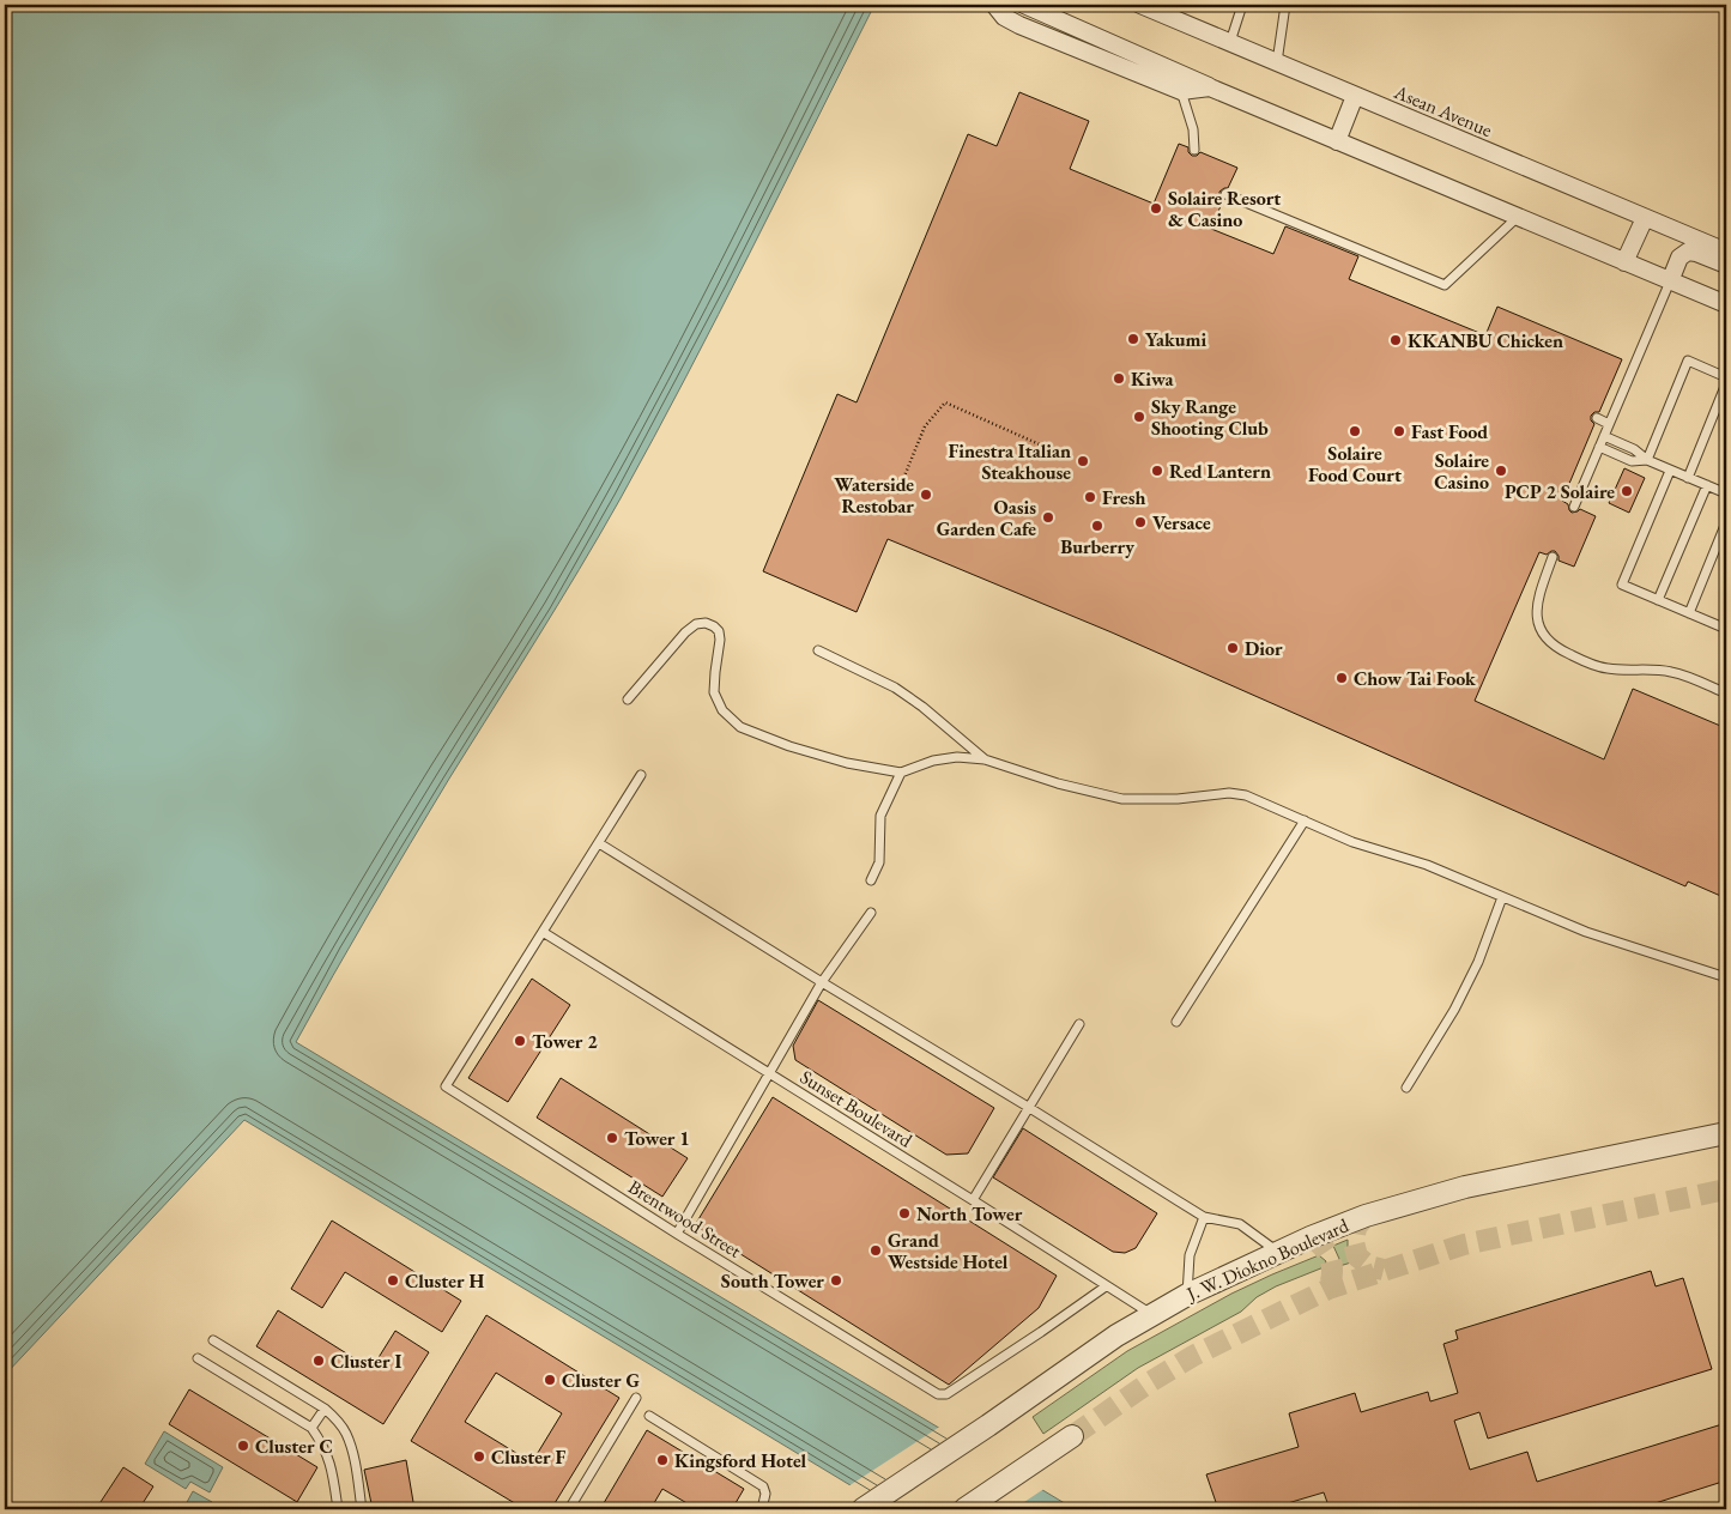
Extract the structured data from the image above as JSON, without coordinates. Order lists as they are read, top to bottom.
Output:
{
  "streets": {
    "street": ["Asean Avenue", "J. W. Diokno Boulevard"],
    "lane": ["Sunset Boulevard", "Brentwood Street"]
  },
  "crossings": [
    ["Sunset Boulevard", "Brentwood Street"],
    ["Sunset Boulevard", "J. W. Diokno Boulevard"]
  ],
  "places": [
    "Solaire Resort & Casino",
    "Yakumi",
    "KKANBU Chicken",
    "Kiwa",
    "Sky Range Shooting Club",
    "Solaire Food Court",
    "Fast Food",
    "Finestra Italian Steakhouse",
    "Red Lantern",
    "Solaire Casino",
    "PCP 2 Solaire",
    "Waterside Restobar",
    "Fresh",
    "Oasis Garden Cafe",
    "Versace",
    "Burberry",
    "Dior",
    "Chow Tai Fook",
    "Tower 2",
    "Tower 1",
    "North Tower",
    "Grand Westside Hotel",
    "Cluster H",
    "South Tower",
    "Cluster I",
    "Cluster G",
    "Cluster C",
    "Cluster F",
    "Kingsford Hotel"
  ]
}
